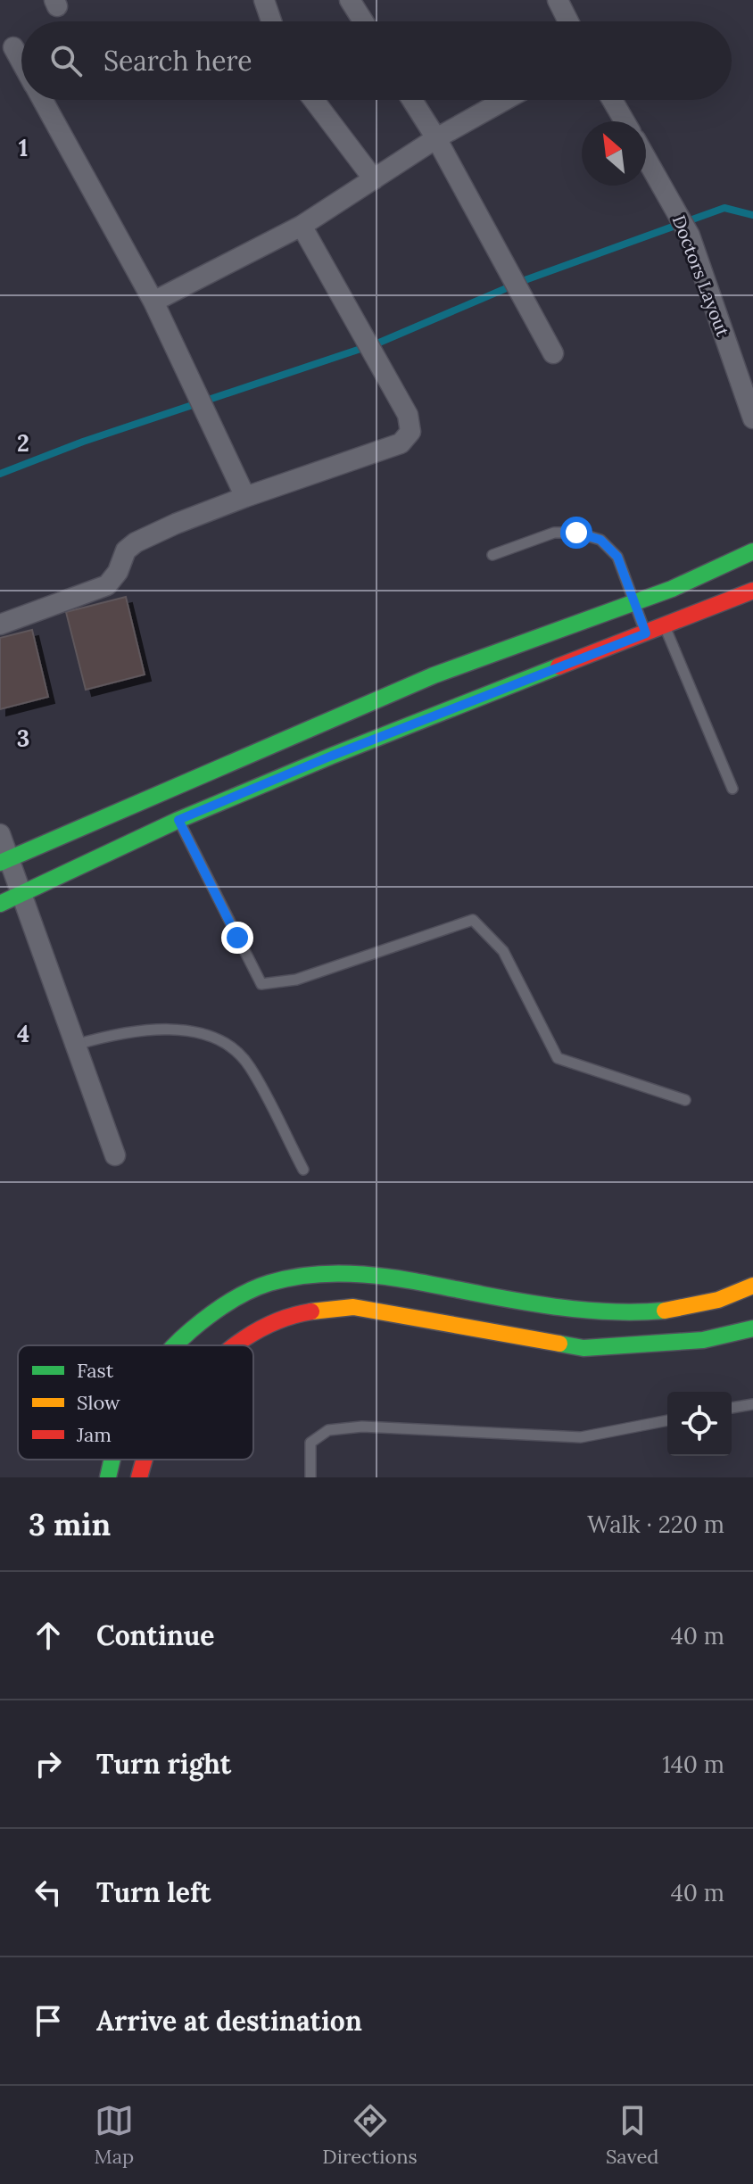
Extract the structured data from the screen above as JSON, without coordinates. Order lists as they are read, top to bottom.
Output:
{
  "streets": {
    "street": ["Doctors Layout"]
  },
  "legend": ["Fast", "Slow", "Jam"],
  "north": "top left",
  "page": {
    "search": "Search here",
    "heading": ["3 min", "Walk · 220 m"],
    "list": [
      ["Continue", "40 m"],
      ["Turn right", "140 m"],
      ["Turn left", "40 m"],
      "Arrive at destination"
    ],
    "nav": ["Map", "Directions", "Saved"]
  },
  "grid": {
    "rows": [
      "1",
      "2",
      "3",
      "4"
    ]
  }
}
